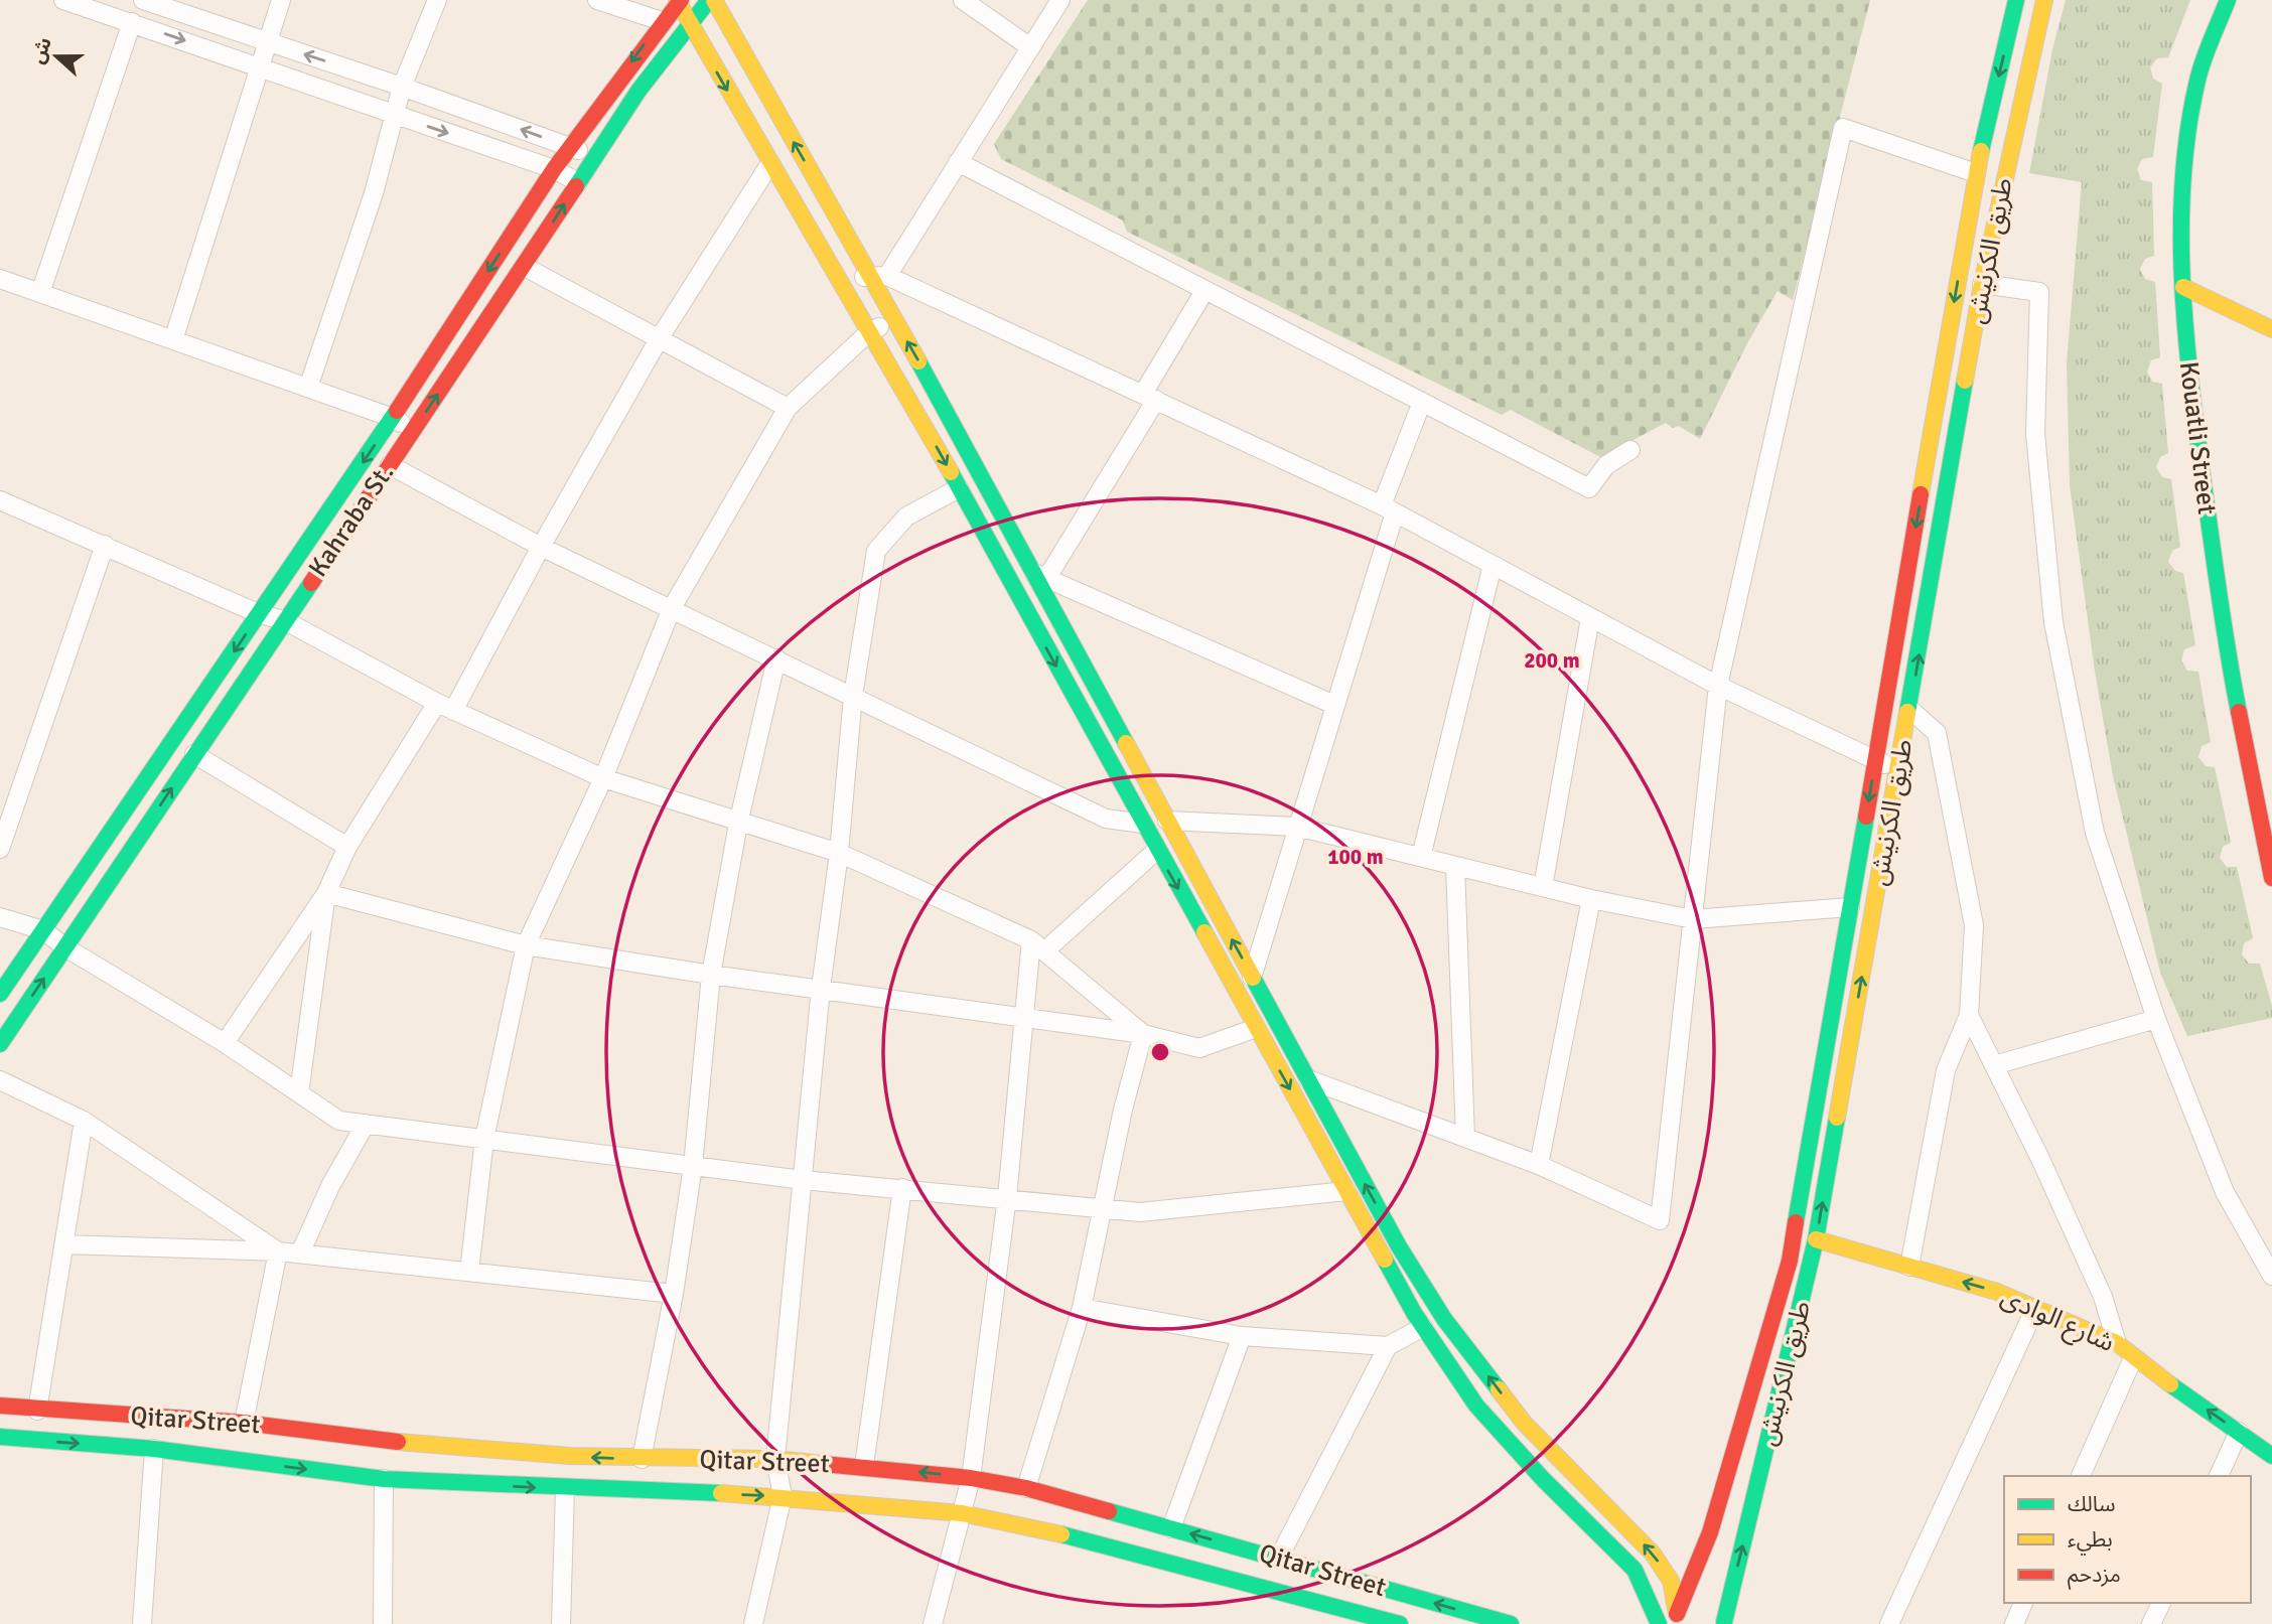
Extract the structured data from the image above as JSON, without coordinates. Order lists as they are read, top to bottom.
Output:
{
  "streets": {
    "main road": [
      "طريق الكرنيش",
      "Kouatli Street",
      "Kahraba St.",
      "شارع الوادى",
      "Qitar Street"
    ]
  },
  "crossings": [
    ["طريق الكرنيش", "شارع الوادى"]
  ],
  "one_way": ["شارع الوادى"],
  "legend": ["سالك", "بطيء", "مزدحم"],
  "north": "left",
  "rings": ["200 m", "100 m"]
}
